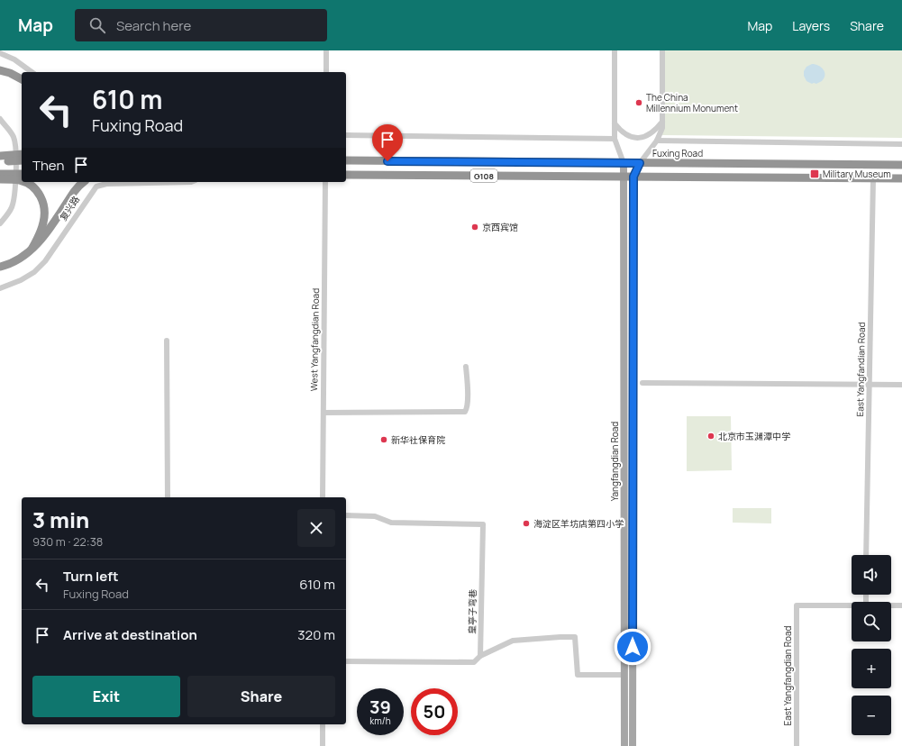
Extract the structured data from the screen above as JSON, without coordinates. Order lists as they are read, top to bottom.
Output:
{
  "streets": {
    "highway": ["Fuxing Road", "G108"],
    "main road": ["Yangfangdian Road"],
    "street": [
      "复兴路",
      "West Yangfangdian Road",
      "East Yangfandian Road",
      "皇亭子弯巷",
      "East Yangfangdian Road"
    ]
  },
  "crossings": [
    ["Fuxing Road", "Yangfangdian Road"],
    ["G108", "East Yangfandian Road"],
    ["G108", "Yangfangdian Road"]
  ],
  "places": {
    "other": [
      "The China Millennium Monument",
      "京西宾馆",
      "北京市玉渊潭中学",
      "新华社保育院",
      "海淀区羊坊店第四小学"
    ],
    "transit": ["Military Museum"]
  },
  "page": {
    "header": "Map",
    "search": "Search here",
    "nav": ["Map", "Layers", "Share"],
    "turn": ["610 m", "Fuxing Road"],
    "then": "Then",
    "heading": ["3 min", "930 m · 22:38"],
    "map_buttons": ["+", "−"],
    "list": [
      {
        "name": "Turn left",
        "note": "Fuxing Road",
        "value": "610 m"
      },
      {
        "name": "Arrive at destination",
        "value": "320 m"
      }
    ],
    "buttons": ["Exit", "Share"],
    "speed": "39 km/h",
    "limit": "50"
  }
}
